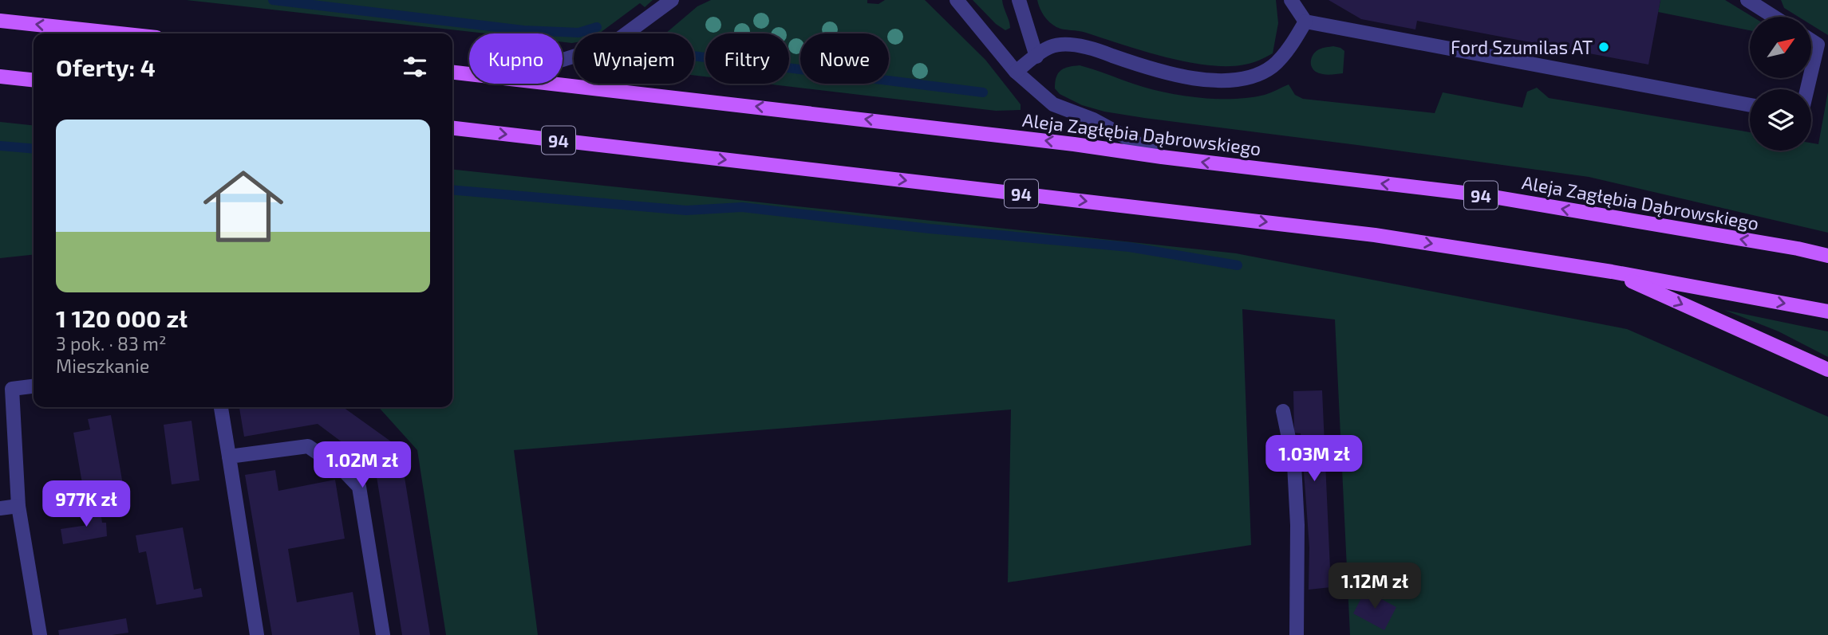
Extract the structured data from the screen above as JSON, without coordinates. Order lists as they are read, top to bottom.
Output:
{
  "streets": {
    "main road": ["Aleja Zagłębia Dąbrowskiego", "94"]
  },
  "places": ["Ford Szumilas AT"],
  "north": "top right",
  "page": {
    "chip": [
      "Kupno",
      "Wynajem",
      "Filtry",
      "Nowe"
    ],
    "heading": "Oferty: 4",
    "list": [
      {
        "name": "1 120 000 zł",
        "note": "3 pok. · 83 m² · Mieszkanie"
      }
    ],
    "price": [
      "1.03M zł",
      "1.02M zł",
      "977K zł",
      "1.12M zł"
    ]
  }
}
